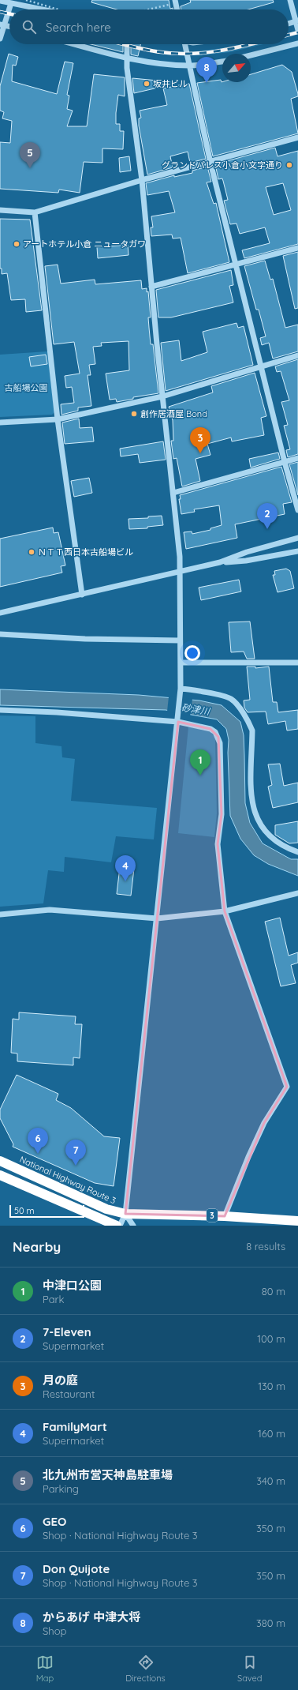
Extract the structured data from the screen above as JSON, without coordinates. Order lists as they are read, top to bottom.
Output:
{
  "streets": {
    "highway": ["National Highway Route 3", "3"]
  },
  "water": ["砂津川"],
  "parks": ["古船場公園"],
  "places": [
    "坂井ビル",
    "グランドパレス小倉小文字通り",
    "アートホテル小倉 ニュータガワ",
    "創作居酒屋 Bond",
    "ＮＴＴ西日本古船場ビル"
  ],
  "scale_bar": "50 m",
  "north": "top right",
  "page": {
    "search": "Search here",
    "pins": [
      "8",
      "5",
      "3",
      "2",
      "1",
      "4",
      "6",
      "7"
    ],
    "scale": "50 m",
    "heading": ["Nearby", "8 results"],
    "list": [
      {
        "mark": "1",
        "name": "中津口公園",
        "note": "Park",
        "value": "80 m"
      },
      {
        "mark": "2",
        "name": "7-Eleven",
        "note": "Supermarket",
        "value": "100 m"
      },
      {
        "mark": "3",
        "name": "月の庭",
        "note": "Restaurant",
        "value": "130 m"
      },
      {
        "mark": "4",
        "name": "FamilyMart",
        "note": "Supermarket",
        "value": "160 m"
      },
      {
        "mark": "5",
        "name": "北九州市営天神島駐車場",
        "note": "Parking",
        "value": "340 m"
      },
      {
        "mark": "6",
        "name": "GEO",
        "note": "Shop · National Highway Route 3",
        "value": "350 m"
      },
      {
        "mark": "7",
        "name": "Don Quijote",
        "note": "Shop · National Highway Route 3",
        "value": "350 m"
      },
      {
        "mark": "8",
        "name": "からあげ 中津大将",
        "note": "Shop",
        "value": "380 m"
      }
    ],
    "nav": ["Map", "Directions", "Saved"]
  }
}
